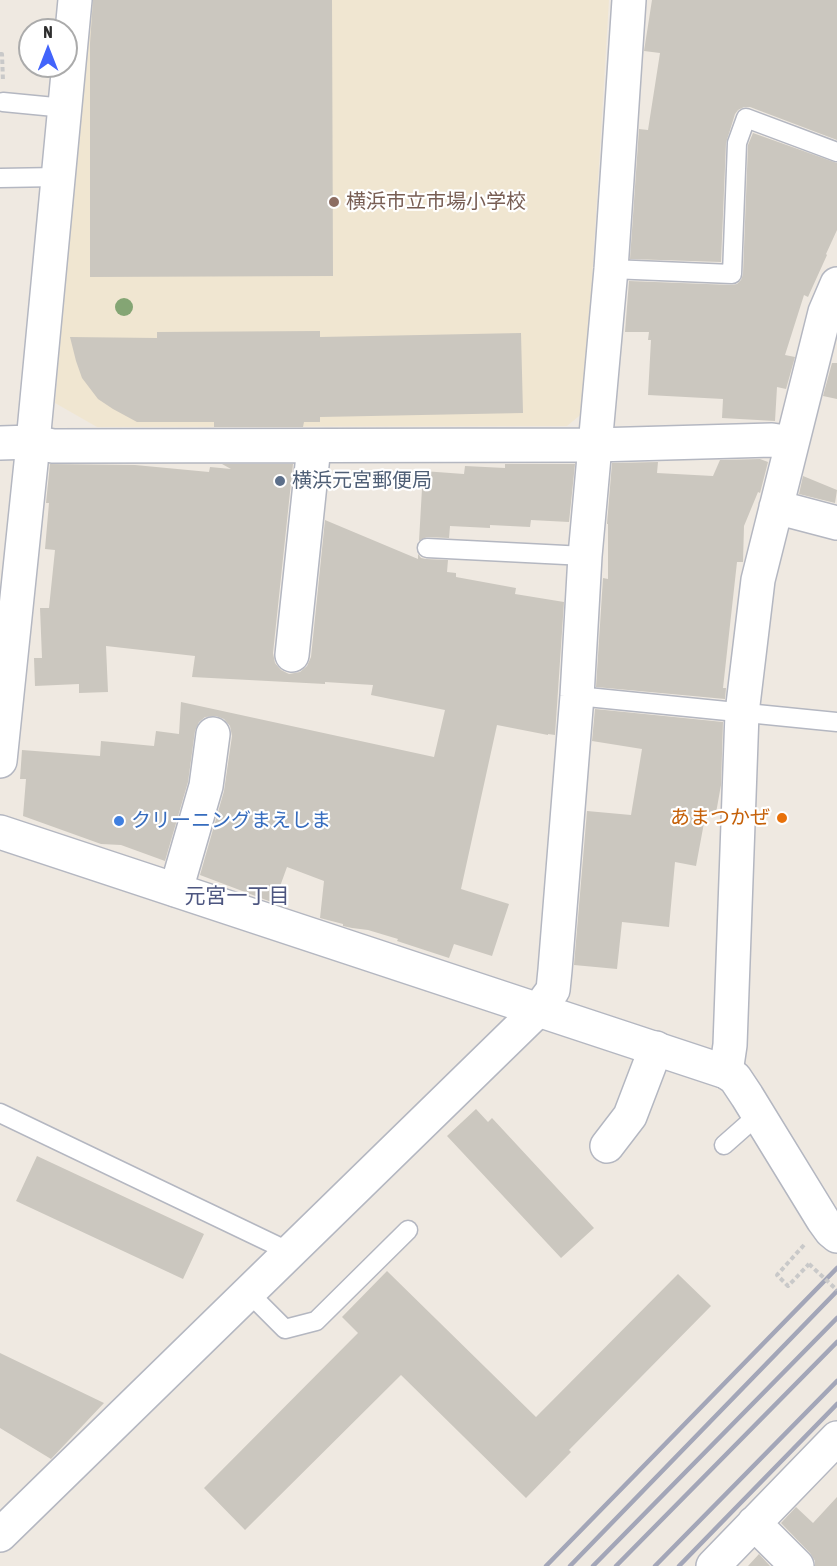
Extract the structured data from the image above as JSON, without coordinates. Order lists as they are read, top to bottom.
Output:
{
  "districts": ["元宮一丁目"],
  "places": [
    "横浜市立市場小学校",
    "横浜元宮郵便局",
    "あまつかぜ",
    "クリーニングまえしま"
  ],
  "north": "top"
}
